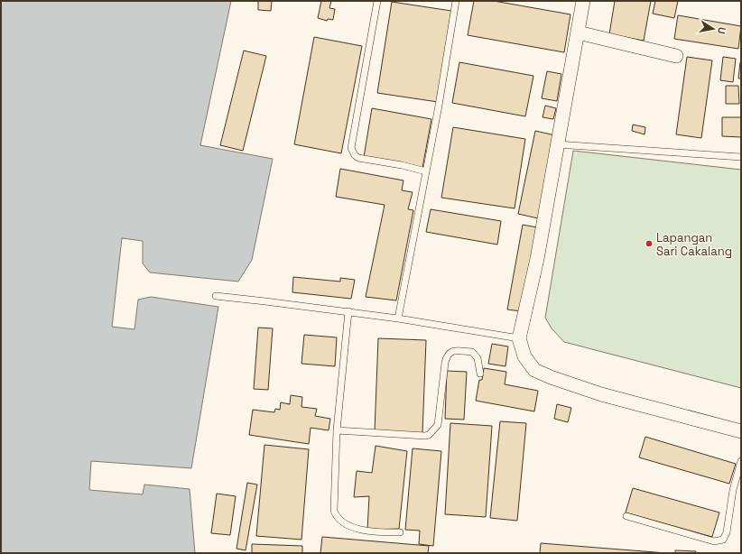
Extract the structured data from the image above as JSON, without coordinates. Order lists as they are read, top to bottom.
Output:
{
  "places": ["Lapangan Sari Cakalang"],
  "north": "right"
}
